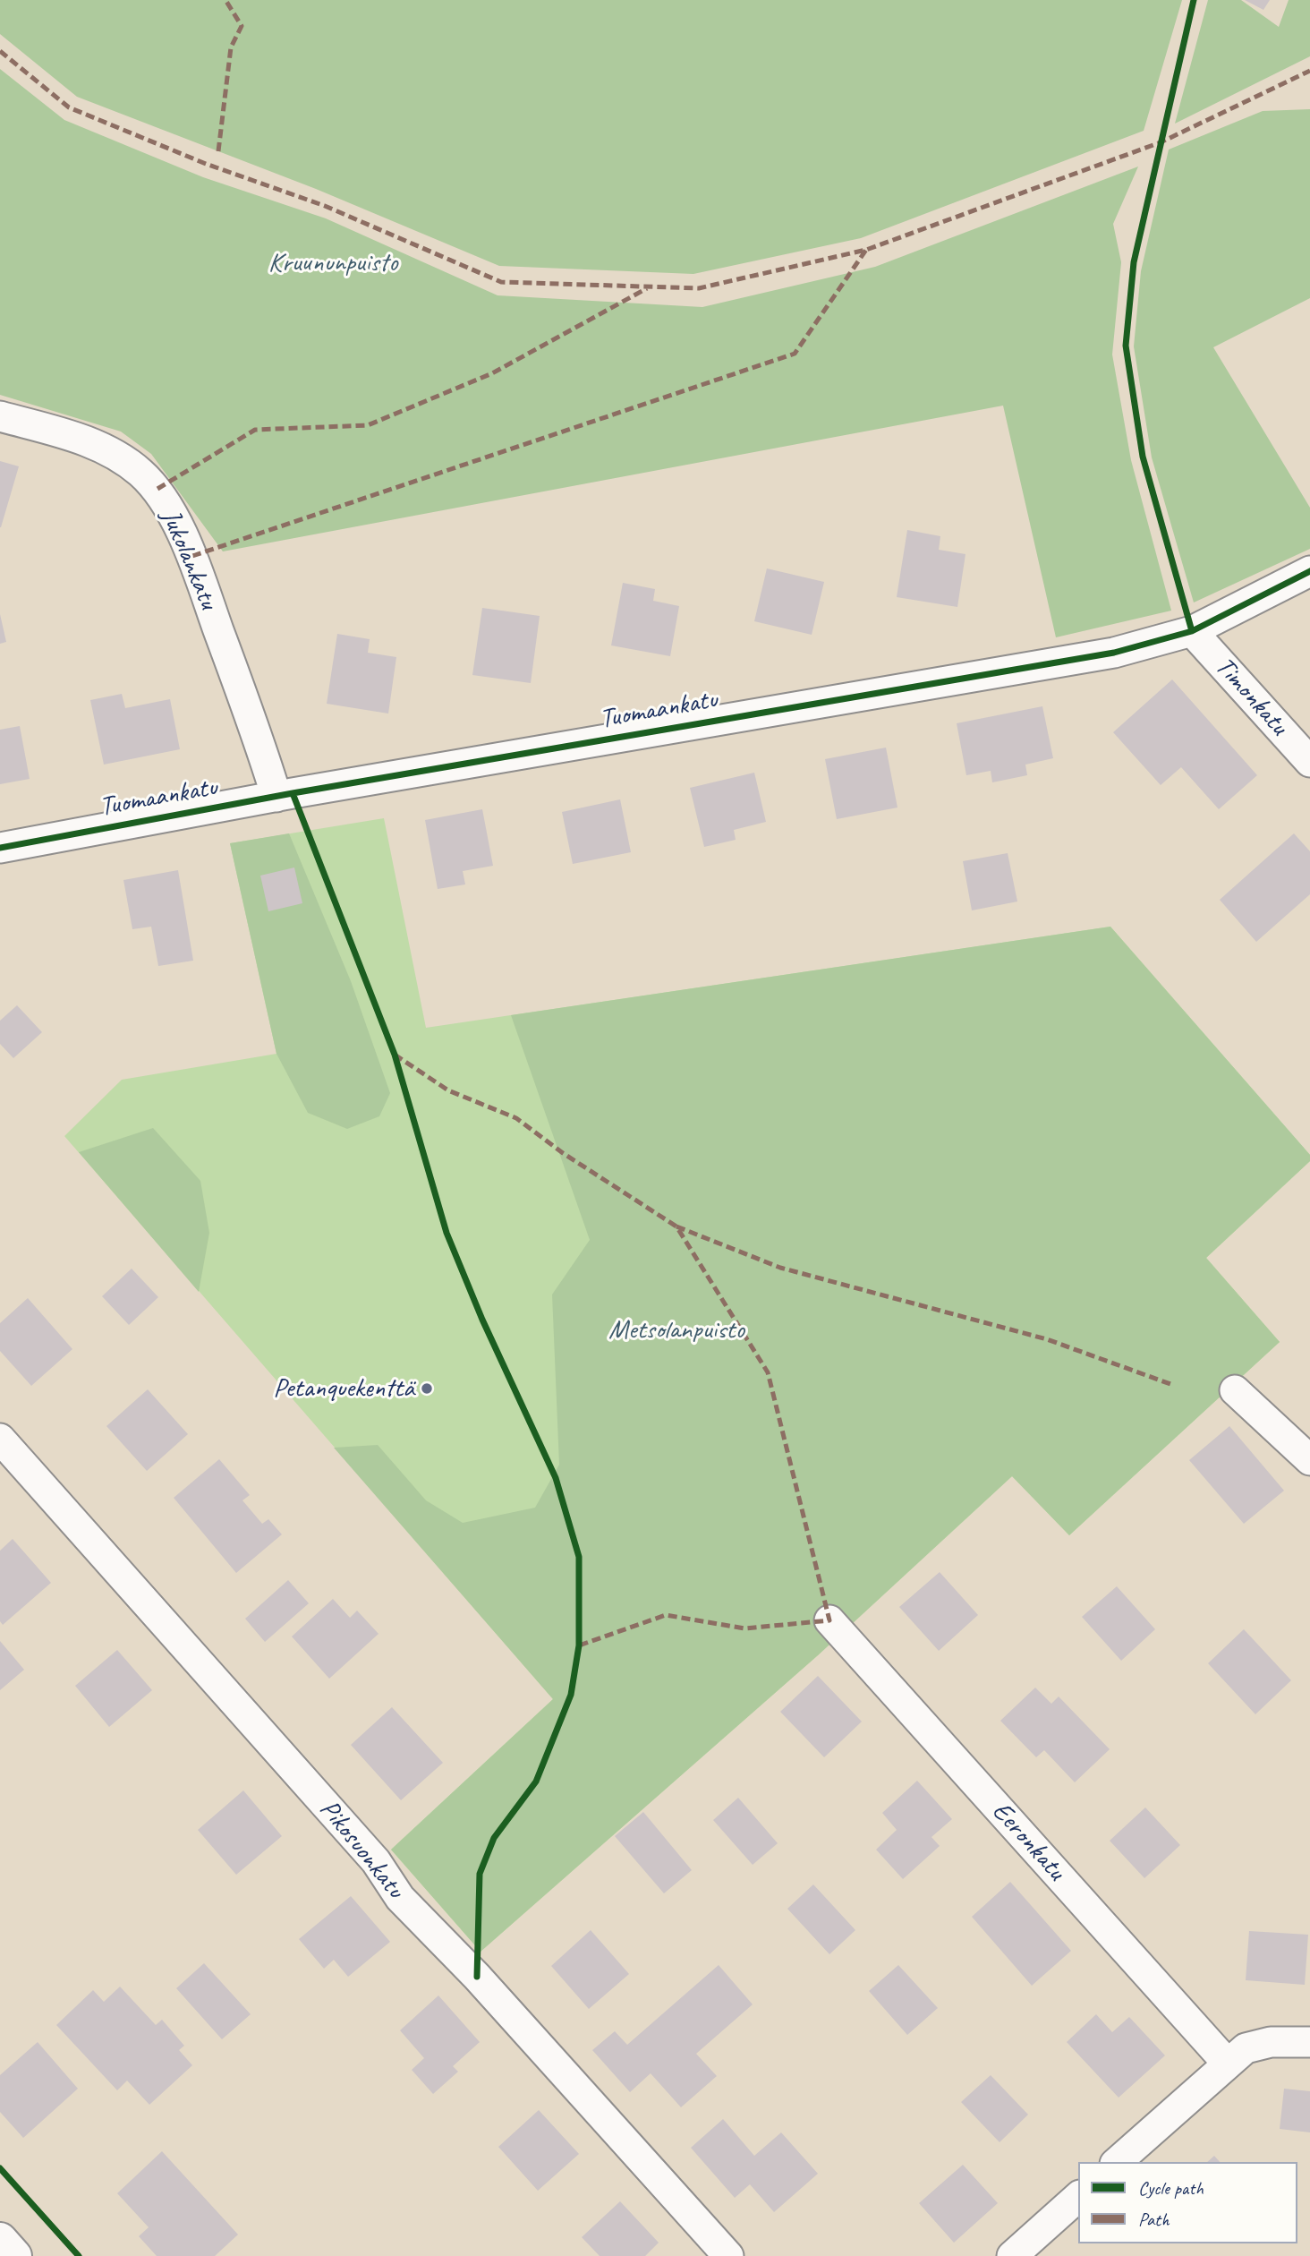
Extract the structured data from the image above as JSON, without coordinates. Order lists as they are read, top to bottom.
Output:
{
  "streets": {
    "street": [
      "Jukolankatu",
      "Timonkatu",
      "Tuomaankatu",
      "Eeronkatu",
      "Pikosuonkatu"
    ]
  },
  "crossings": [
    ["Jukolankatu", "Tuomaankatu"],
    ["Timonkatu", "Tuomaankatu"]
  ],
  "parks": ["Kruununpuisto", "Metsolanpuisto"],
  "places": ["Petanquekenttä"],
  "legend": ["Cycle path", "Path"]
}
